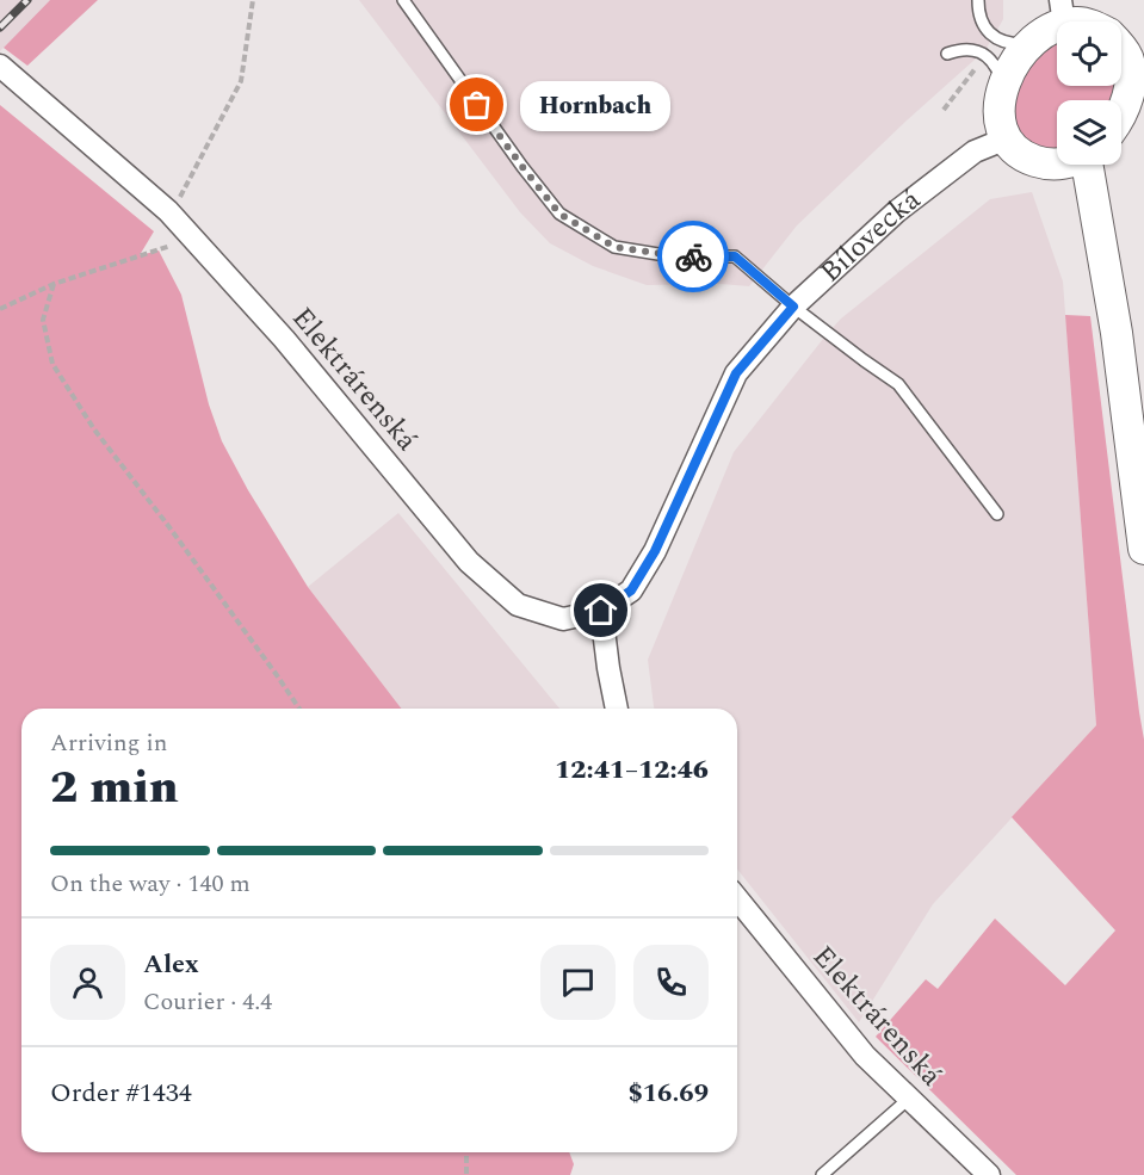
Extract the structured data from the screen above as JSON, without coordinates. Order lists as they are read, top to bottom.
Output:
{
  "streets": {
    "street": ["Bílovecká", "Elektrárenská"]
  },
  "crossings": [
    ["Bílovecká", "Elektrárenská"]
  ],
  "places": ["Hornbach"],
  "page": {
    "bubble": "Hornbach",
    "heading": ["2 min", "Arriving in", "12:41–12:46"],
    "panel": [
      "Alex",
      "Courier · 4.4",
      "Order #1434",
      "$16.69"
    ],
    "bar": "On the way · 140 m"
  }
}
